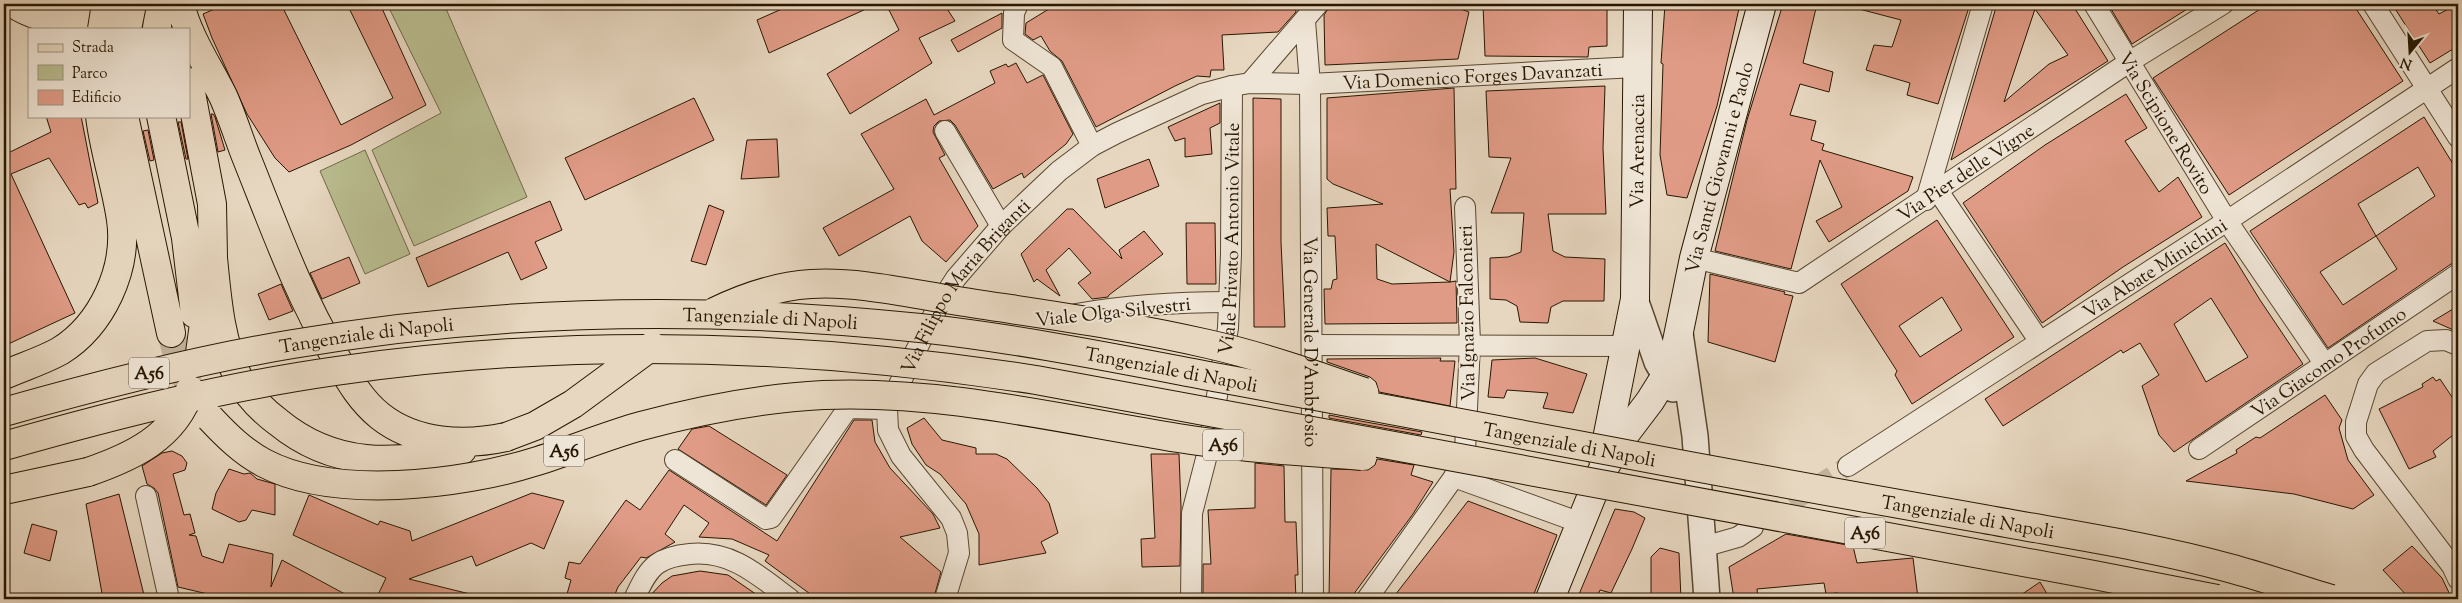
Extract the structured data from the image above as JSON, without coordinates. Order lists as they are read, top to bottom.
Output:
{
  "streets": {
    "main road": [
      "Via Arenaccia",
      "Via Santi Giovanni e Paolo",
      "Tangenziale di Napoli",
      "A56"
    ],
    "street": [
      "Via Domenico Forges Davanzati",
      "Via Scipione Rovito",
      "Via Pier delle Vigne",
      "Viale Privato Antonio Vitale",
      "Via Abate Minichini",
      "Via Filippo Maria Briganti",
      "Viale Olga Silvestri",
      "Via Ignazio Falconieri",
      "Via Generale D'Ambrosio",
      "Via Giacomo Profumo"
    ]
  },
  "crossings": [
    ["Via Domenico Forges Davanzati", "Via Arenaccia"],
    ["Via Domenico Forges Davanzati", "Via Filippo Maria Briganti"],
    ["Via Domenico Forges Davanzati", "Via Generale D'Ambrosio"],
    ["Via Scipione Rovito", "Via Pier delle Vigne"],
    ["Via Scipione Rovito", "Via Abate Minichini"],
    ["Via Scipione Rovito", "Via Giacomo Profumo"],
    ["Via Arenaccia", "Via Santi Giovanni e Paolo"],
    ["Via Santi Giovanni e Paolo", "Via Pier delle Vigne"],
    ["Viale Privato Antonio Vitale", "Via Filippo Maria Briganti"],
    ["Viale Privato Antonio Vitale", "Viale Olga Silvestri"],
    ["Via Filippo Maria Briganti", "Viale Olga Silvestri"],
    ["Via Filippo Maria Briganti", "Via Generale D'Ambrosio"],
    ["Tangenziale di Napoli", "A56"]
  ],
  "legend": ["Strada", "Parco", "Edificio"],
  "north": "bottom"
}
